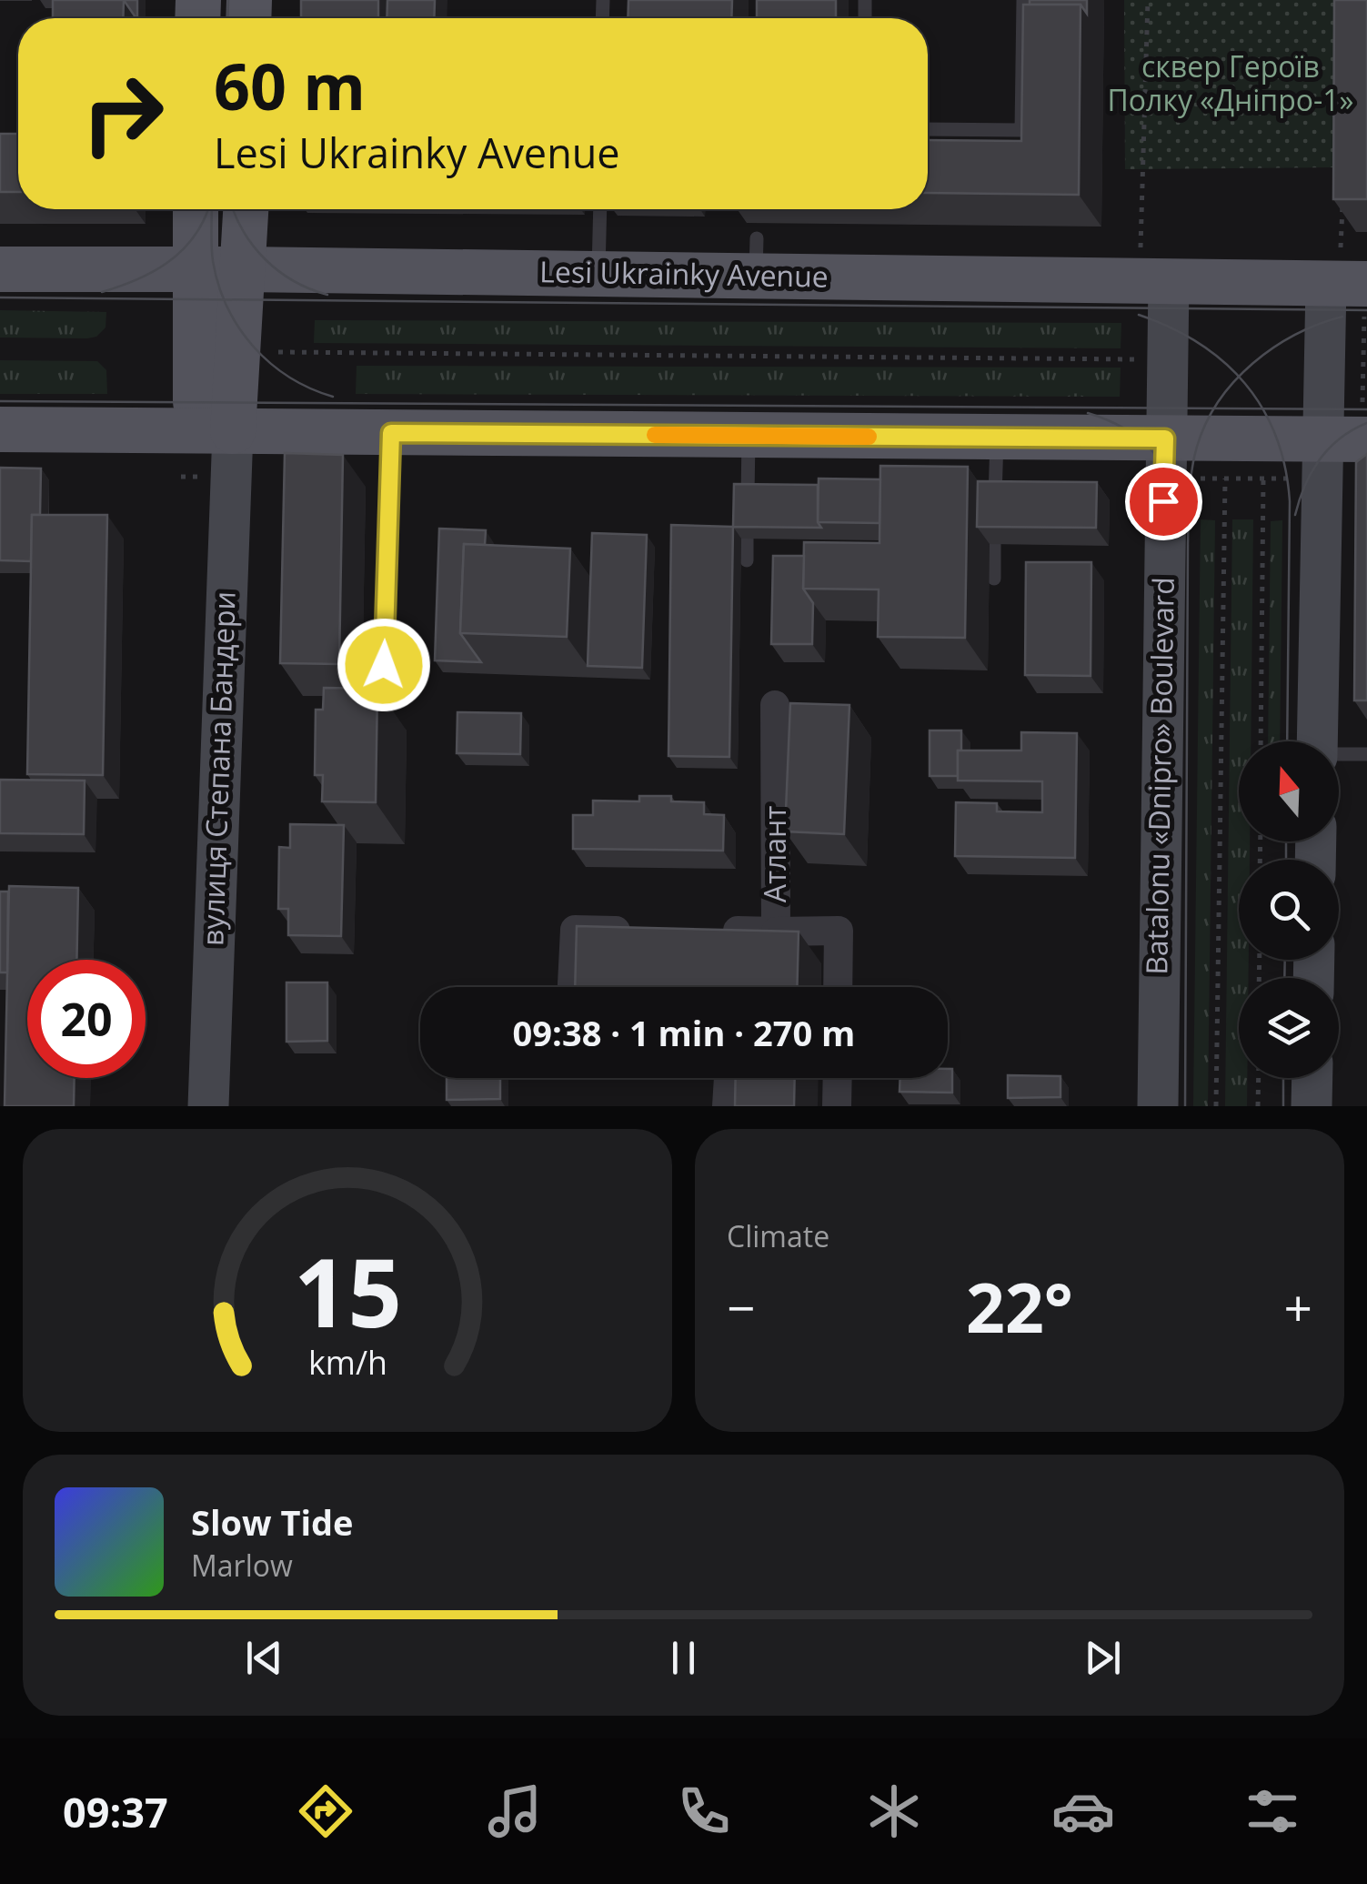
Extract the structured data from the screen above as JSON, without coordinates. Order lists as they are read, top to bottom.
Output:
{
  "streets": {
    "main road": ["Lesi Ukrainky Avenue", "вулиця Степана Бандери"],
    "street": ["Batalonu «Dnipro» Boulevard", "Атлант"]
  },
  "crossings": [
    ["Lesi Ukrainky Avenue", "вулиця Степана Бандери"],
    ["Lesi Ukrainky Avenue", "Batalonu «Dnipro» Boulevard"]
  ],
  "parks": ["сквер Героїв Полку «Дніпро-1»"],
  "north": "top",
  "page": {
    "turn": ["60 m", "Lesi Ukrainky Avenue"],
    "limit": "20",
    "trip": "09:38 · 1 min · 270 m",
    "tile": "Climate",
    "heat": ["−", "22°", "+"],
    "song": ["Slow Tide", "Marlow"],
    "tabs": "09:37",
    "gauge": ["15", "km/h"]
  }
}
